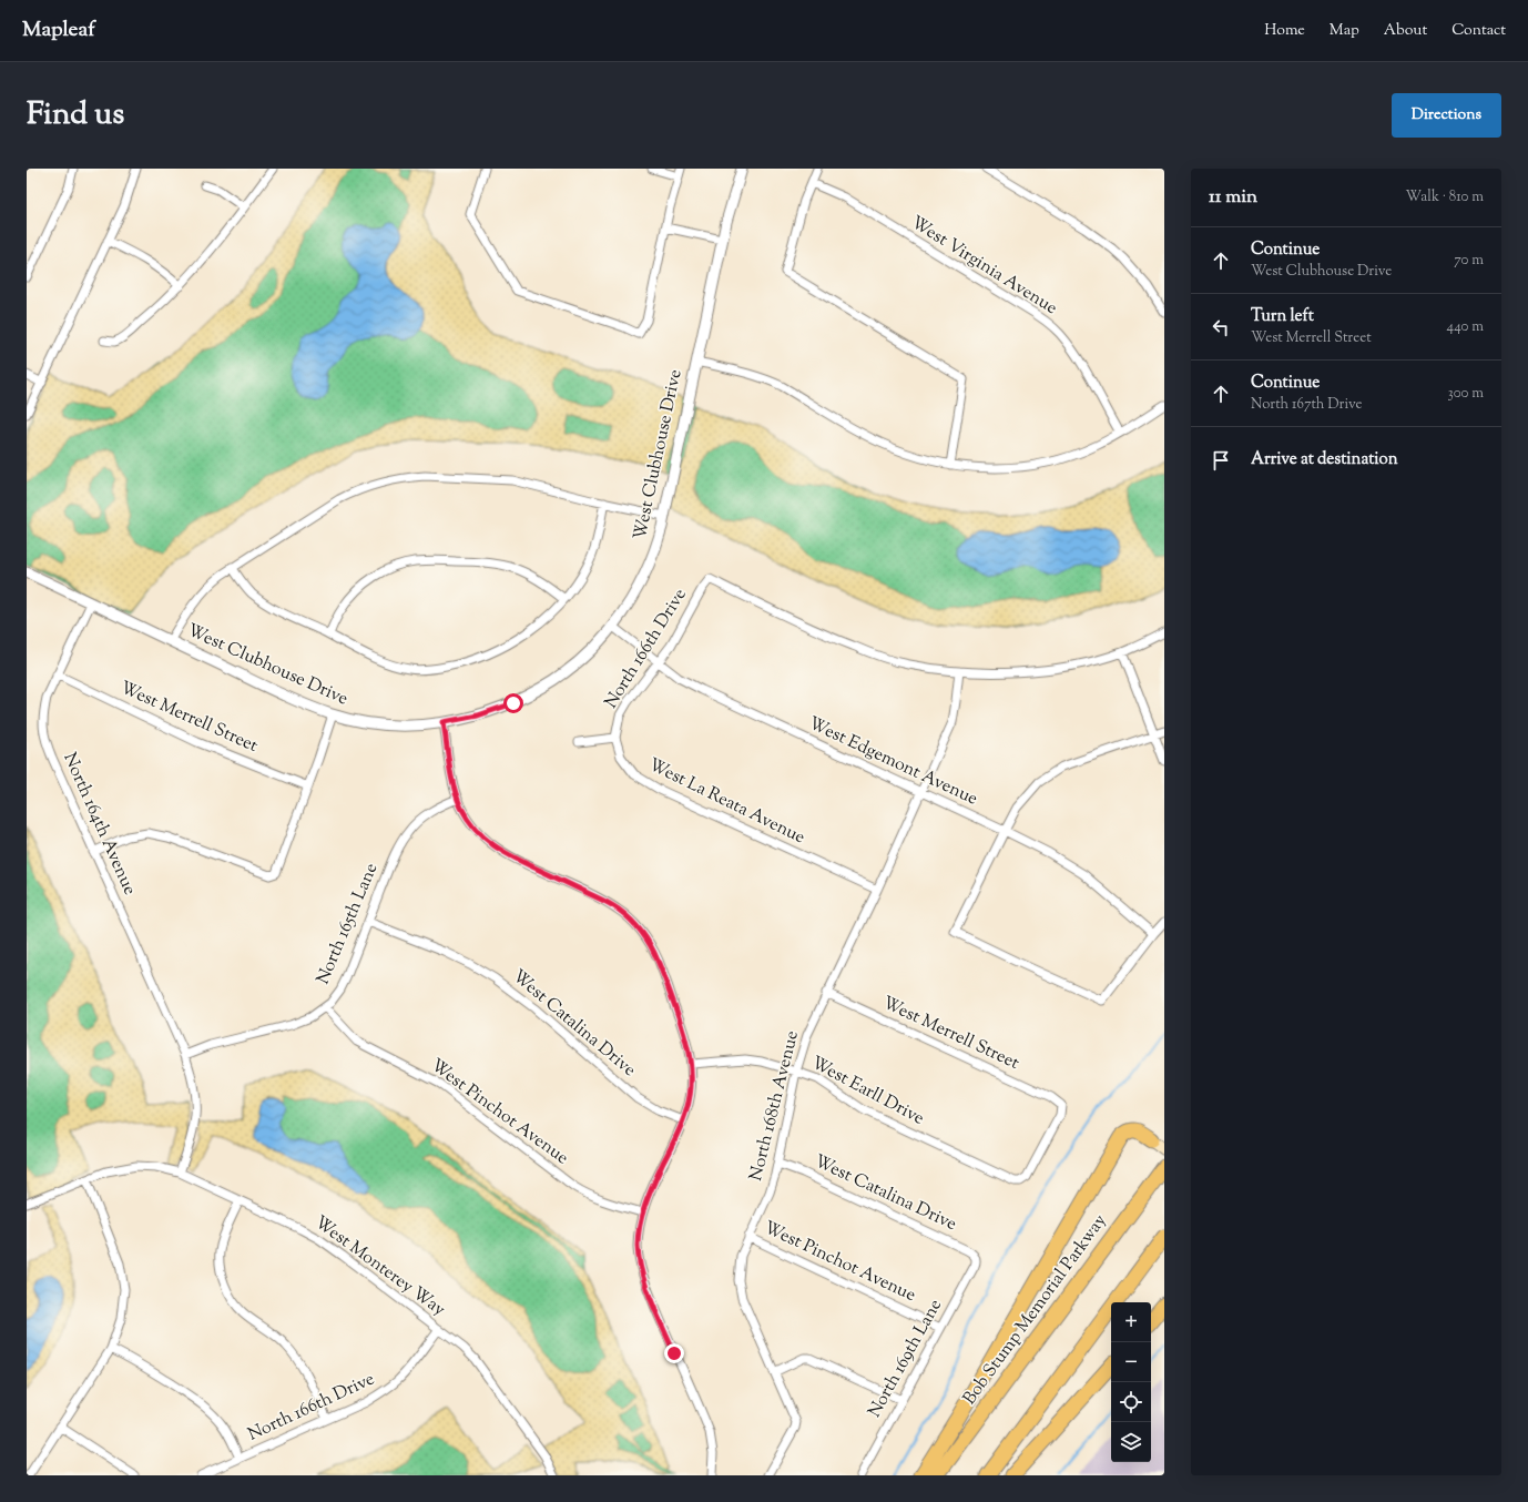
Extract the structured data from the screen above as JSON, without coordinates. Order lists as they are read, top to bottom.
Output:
{
  "streets": {
    "highway": ["Bob Stump Memorial Parkway"],
    "street": [
      "West Virginia Avenue",
      "West Clubhouse Drive",
      "North 166th Drive",
      "West Merrell Street",
      "West Edgemont Avenue",
      "West La Reata Avenue",
      "North 164th Avenue",
      "North 165th Lane",
      "West Catalina Drive",
      "West Earll Drive",
      "North 168th Avenue",
      "West Pinchot Avenue",
      "West Monterey Way",
      "North 169th Lane"
    ]
  },
  "crossings": [
    ["West Clubhouse Drive", "West Edgemont Avenue"],
    ["West Clubhouse Drive", "North 164th Avenue"],
    ["North 166th Drive", "West Edgemont Avenue"],
    ["North 166th Drive", "West La Reata Avenue"],
    ["North 166th Drive", "North 168th Avenue"],
    ["North 166th Drive", "West Monterey Way"],
    ["West Merrell Street", "North 164th Avenue"],
    ["West Merrell Street", "West Earll Drive"],
    ["West Merrell Street", "North 168th Avenue"],
    ["West Edgemont Avenue", "North 168th Avenue"],
    ["West La Reata Avenue", "North 168th Avenue"],
    ["North 164th Avenue", "North 165th Lane"],
    ["North 165th Lane", "West Catalina Drive"],
    ["North 165th Lane", "West Pinchot Avenue"],
    ["West Catalina Drive", "North 168th Avenue"],
    ["West Catalina Drive", "North 169th Lane"],
    ["West Earll Drive", "North 168th Avenue"],
    ["North 168th Avenue", "West Pinchot Avenue"],
    ["West Pinchot Avenue", "North 169th Lane"]
  ],
  "page": {
    "header": "Mapleaf",
    "nav": [
      "Home",
      "Map",
      "About",
      "Contact"
    ],
    "title": "Find us",
    "buttons": "Directions",
    "heading": ["11 min", "Walk · 810 m"],
    "list": [
      ["Continue", "West Clubhouse Drive", "70 m"],
      ["Turn left", "West Merrell Street", "440 m"],
      ["Continue", "North 167th Drive", "300 m"],
      "Arrive at destination"
    ],
    "map_buttons": ["+", "−"]
  }
}
